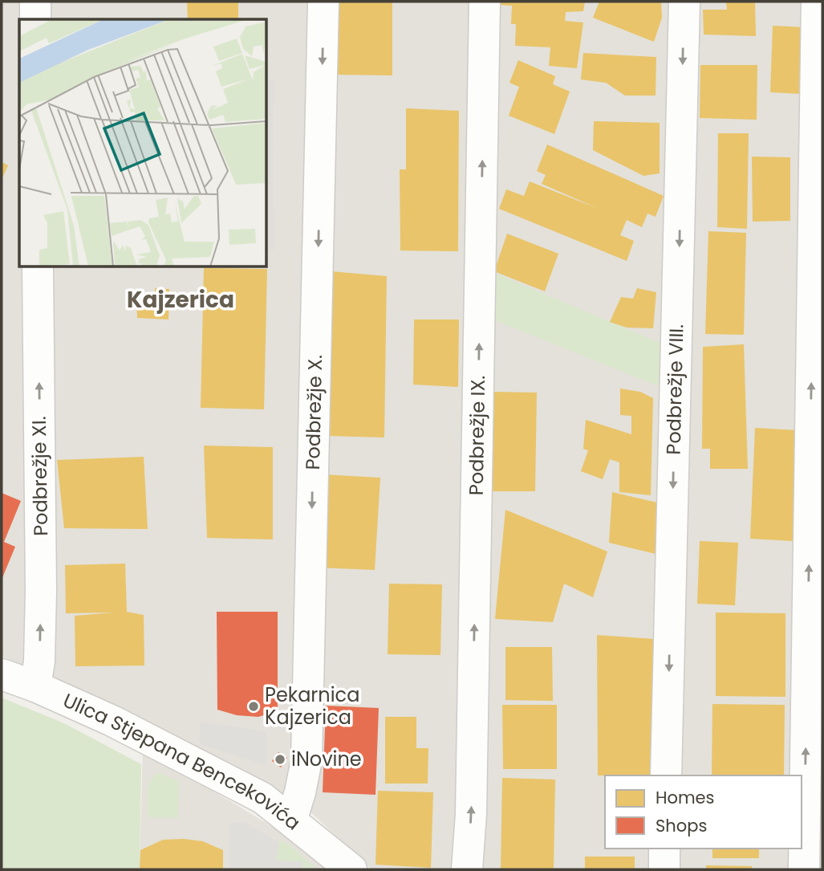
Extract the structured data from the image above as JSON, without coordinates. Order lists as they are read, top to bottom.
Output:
{
  "streets": {
    "street": [
      "Podbrežje VIII.",
      "Podbrežje X.",
      "Podbrežje IX.",
      "Podbrežje XI.",
      "Ulica Stjepana Bencekovića"
    ]
  },
  "crossings": [
    ["Podbrežje X.", "Ulica Stjepana Bencekovića"],
    ["Podbrežje XI.", "Ulica Stjepana Bencekovića"]
  ],
  "one_way": ["Podbrežje X.", "Podbrežje IX.", "Podbrežje XI."],
  "districts": ["Kajzerica"],
  "places": ["Pekarnica Kajzerica", "iNovine"],
  "legend": ["Homes", "Shops"]
}
